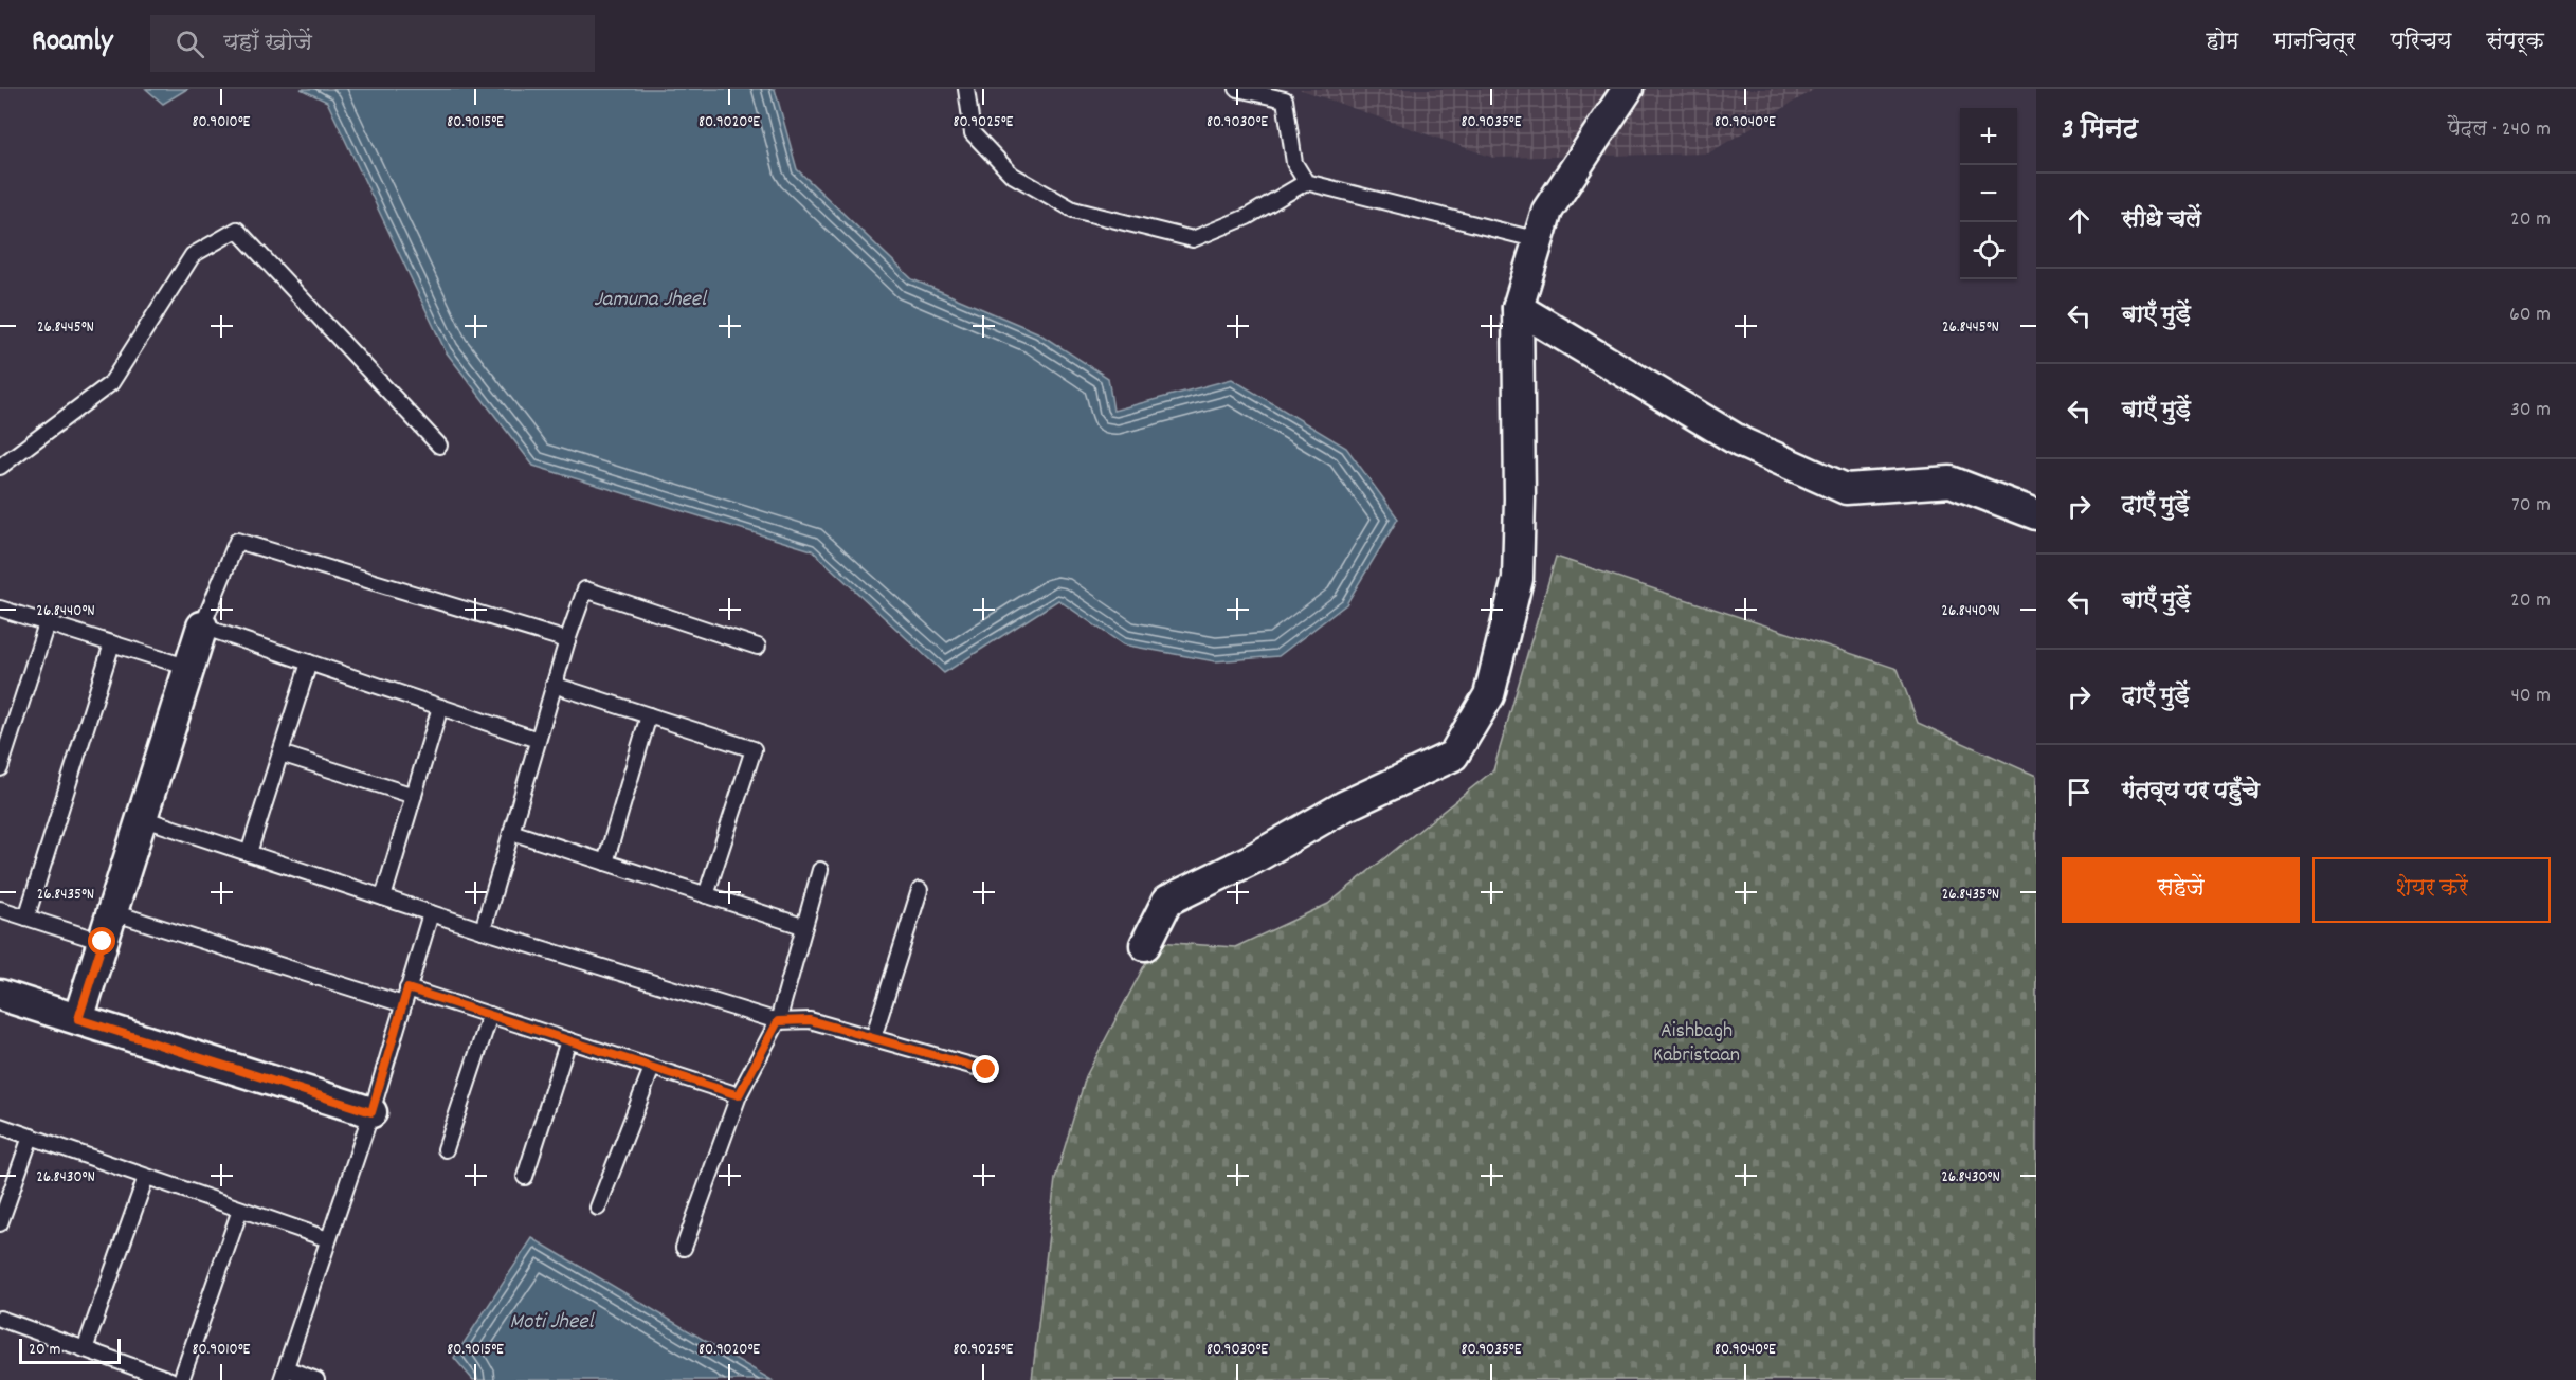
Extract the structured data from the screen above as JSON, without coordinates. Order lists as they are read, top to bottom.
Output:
{
  "water": ["Jamuna Jheel", "Moti Jheel"],
  "parks": ["Aishbagh Kabristaan"],
  "scale_bar": "20 m",
  "page": {
    "header": "Roamly",
    "search": "यहाँ खोजें",
    "nav": [
      "होम",
      "मानचित्र",
      "परिचय",
      "संपर्क"
    ],
    "heading": ["3 मिनट", "पैदल · 240 m"],
    "map_buttons": ["+", "−"],
    "list": [
      ["सीधे चलें", "20 m"],
      ["बाएँ मुड़ें", "60 m"],
      ["बाएँ मुड़ें", "30 m"],
      ["दाएँ मुड़ें", "70 m"],
      ["बाएँ मुड़ें", "20 m"],
      ["दाएँ मुड़ें", "40 m"],
      "गंतव्य पर पहुँचे"
    ],
    "buttons": ["सहेजें", "शेयर करें"],
    "scale": "20 m"
  },
  "coordinates": [
    "80.9010°E",
    "80.9015°E",
    "80.9020°E",
    "80.9025°E",
    "80.9030°E",
    "80.9035°E",
    "80.9040°E",
    "26.8445°N",
    "26.8440°N",
    "26.8435°N",
    "26.8430°N"
  ]
}
